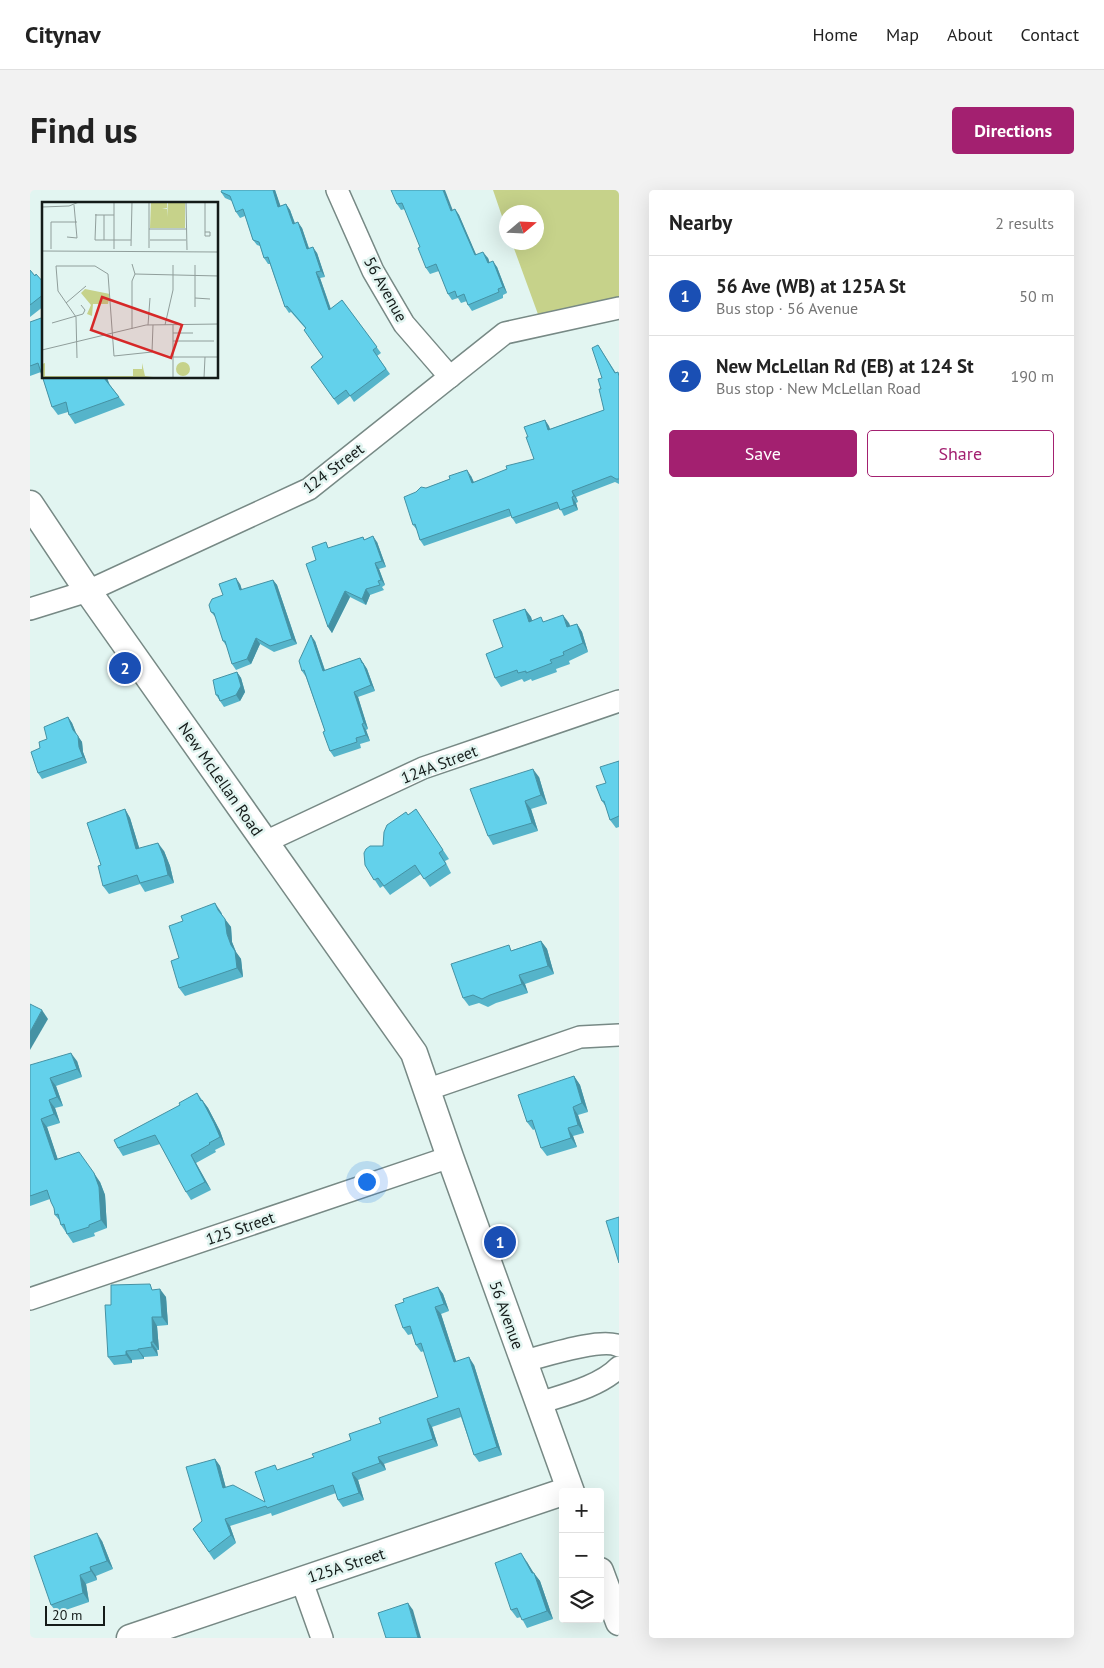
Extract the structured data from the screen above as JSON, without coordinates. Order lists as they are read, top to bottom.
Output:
{
  "streets": {
    "street": [
      "56 Avenue",
      "124 Street",
      "124A Street",
      "New McLellan Road",
      "125 Street",
      "125A Street"
    ]
  },
  "crossings": [
    ["56 Avenue", "124 Street"],
    ["56 Avenue", "New McLellan Road"],
    ["56 Avenue", "125 Street"],
    ["124 Street", "New McLellan Road"],
    ["124A Street", "New McLellan Road"]
  ],
  "scale_bar": "20 m",
  "north": "right",
  "page": {
    "header": "Citynav",
    "nav": [
      "Home",
      "Map",
      "About",
      "Contact"
    ],
    "title": "Find us",
    "buttons": [
      "Directions",
      ["Save", "Share"]
    ],
    "heading": ["Nearby", "2 results"],
    "list": [
      {
        "mark": "1",
        "name": "56 Ave (WB) at 125A St",
        "note": "Bus stop · 56 Avenue",
        "value": "50 m"
      },
      {
        "mark": "2",
        "name": "New McLellan Rd (EB) at 124 St",
        "note": "Bus stop · New McLellan Road",
        "value": "190 m"
      }
    ],
    "pins": ["2", "1"],
    "map_buttons": ["+", "−"],
    "scale": "20 m"
  }
}
